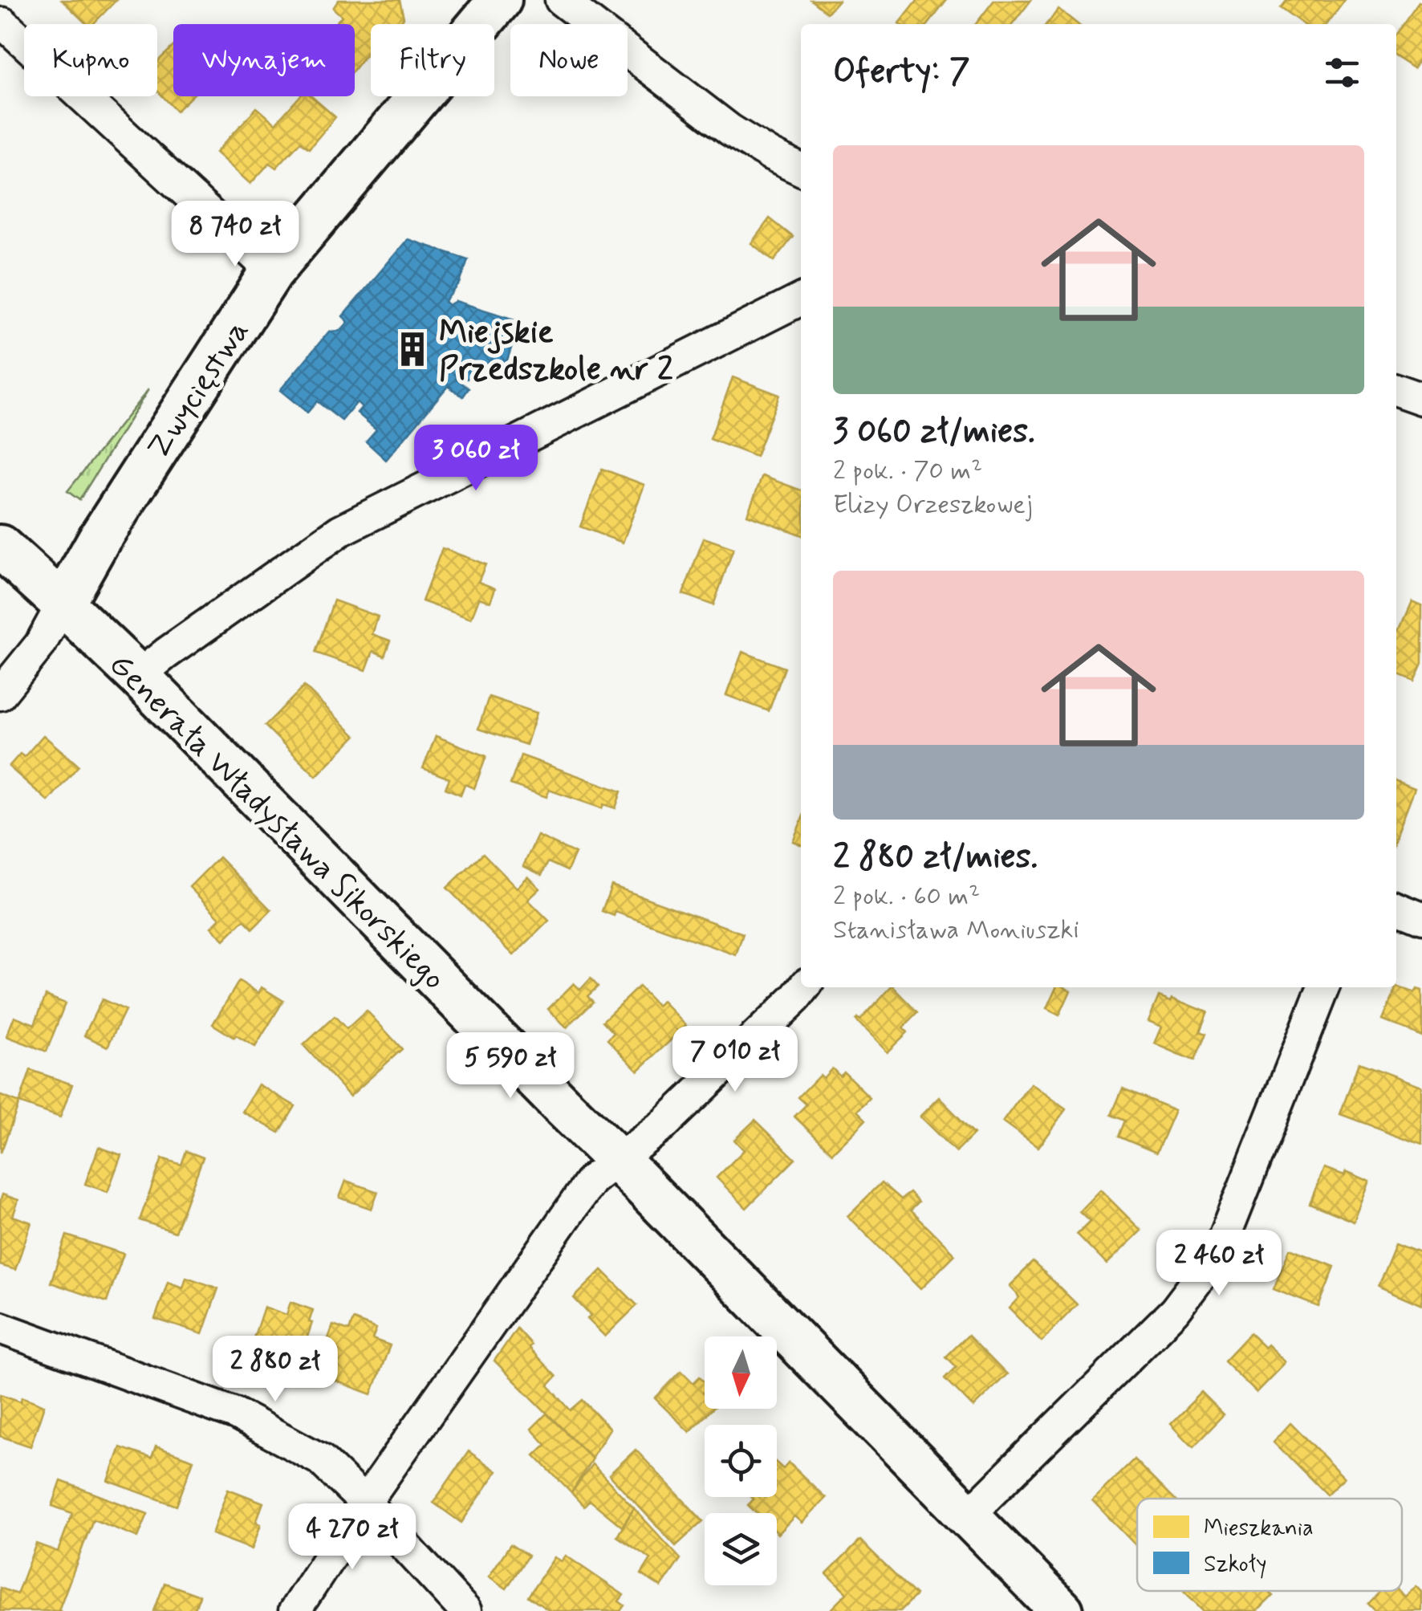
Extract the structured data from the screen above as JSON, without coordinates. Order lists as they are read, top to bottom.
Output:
{
  "streets": {
    "street": ["Zwycięstwa", "Generała Władysława Sikorskiego"]
  },
  "crossings": [
    ["Zwycięstwa", "Generała Władysława Sikorskiego"]
  ],
  "places": {
    "building": ["Miejskie Przedszkole nr 2"]
  },
  "legend": ["Mieszkania", "Szkoły"],
  "north": "bottom",
  "page": {
    "chip": [
      "Kupno",
      "Wynajem",
      "Filtry",
      "Nowe"
    ],
    "heading": "Oferty: 7",
    "list": [
      {
        "name": "3 060 zł/mies.",
        "note": "2 pok. · 70 m² · Elizy Orzeszkowej"
      },
      {
        "name": "2 880 zł/mies.",
        "note": "2 pok. · 60 m² · Stanisława Moniuszki"
      }
    ],
    "price": [
      "8 740 zł",
      "3 060 zł",
      "7 010 zł",
      "5 590 zł",
      "2 460 zł",
      "2 880 zł",
      "4 270 zł"
    ]
  }
}
